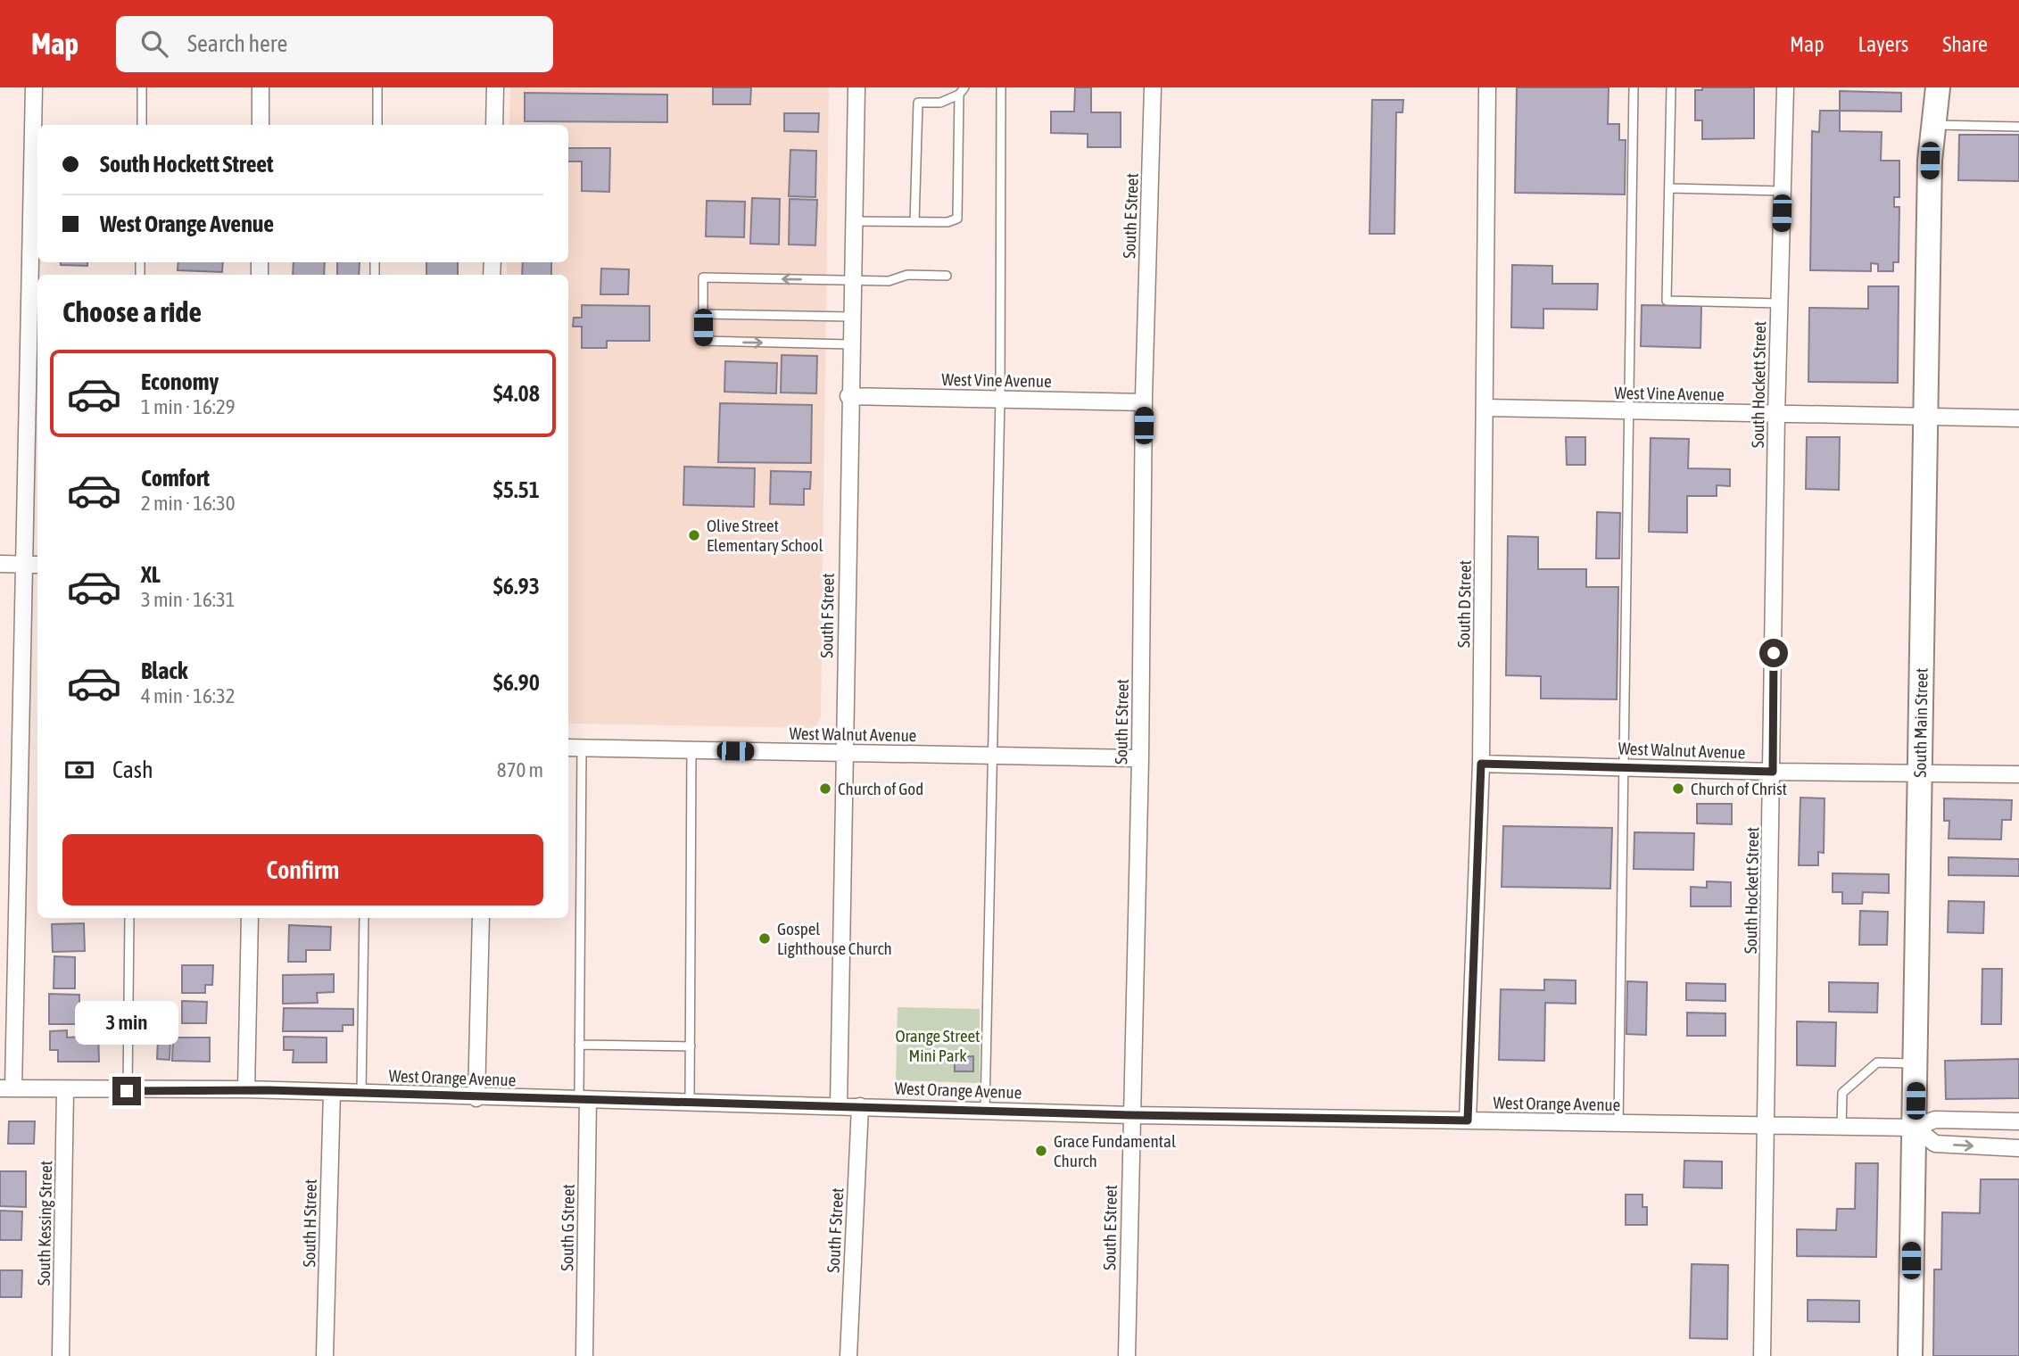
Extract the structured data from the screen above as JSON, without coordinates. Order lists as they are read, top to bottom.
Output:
{
  "streets": {
    "main road": ["South Main Street"],
    "street": [
      "South E Street",
      "West Vine Avenue",
      "South Hockett Street",
      "South D Street",
      "South F Street",
      "West Walnut Avenue",
      "West Orange Avenue",
      "South Kessing Street",
      "South H Street",
      "South G Street"
    ]
  },
  "crossings": [
    ["South E Street", "West Vine Avenue"],
    ["South E Street", "West Walnut Avenue"],
    ["South E Street", "West Orange Avenue"],
    ["West Vine Avenue", "South Hockett Street"],
    ["West Vine Avenue", "South D Street"],
    ["West Vine Avenue", "South F Street"],
    ["West Vine Avenue", "South Main Street"],
    ["South Hockett Street", "West Walnut Avenue"],
    ["South Hockett Street", "West Orange Avenue"],
    ["South D Street", "West Walnut Avenue"],
    ["South D Street", "West Orange Avenue"],
    ["South F Street", "West Walnut Avenue"],
    ["South F Street", "West Orange Avenue"],
    ["South Main Street", "West Walnut Avenue"],
    ["South Main Street", "West Orange Avenue"],
    ["West Orange Avenue", "South Kessing Street"],
    ["West Orange Avenue", "South H Street"],
    ["West Orange Avenue", "South G Street"]
  ],
  "parks": ["Orange Street Mini Park"],
  "places": [
    "Olive Street Elementary School",
    "Church of God",
    "Church of Christ",
    "Gospel Lighthouse Church",
    "Grace Fundamental Church"
  ],
  "page": {
    "header": "Map",
    "search": "Search here",
    "nav": ["Map", "Layers", "Share"],
    "banner": ["South Hockett Street", "West Orange Avenue"],
    "heading": "Choose a ride",
    "list": [
      {
        "name": "Economy",
        "note": "1 min · 16:29",
        "value": "$4.08"
      },
      {
        "name": "Comfort",
        "note": "2 min · 16:30",
        "value": "$5.51"
      },
      {
        "name": "XL",
        "note": "3 min · 16:31",
        "value": "$6.93"
      },
      {
        "name": "Black",
        "note": "4 min · 16:32",
        "value": "$6.90"
      }
    ],
    "pay": ["Cash", "870 m"],
    "buttons": "Confirm",
    "bubble": "3 min"
  }
}
